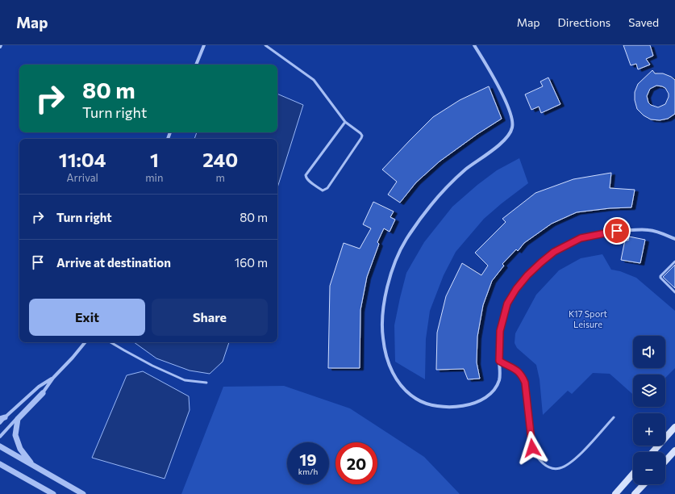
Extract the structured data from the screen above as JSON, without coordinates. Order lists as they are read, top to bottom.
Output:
{
  "parks": ["K17 Sport Leisure"],
  "page": {
    "header": "Map",
    "nav": ["Map", "Directions", "Saved"],
    "turn": ["80 m", "Turn right"],
    "eta": [
      "11:04",
      "Arrival",
      "1",
      "min",
      "240",
      "m"
    ],
    "list": [
      {
        "name": "Turn right",
        "value": "80 m"
      },
      {
        "name": "Arrive at destination",
        "value": "160 m"
      }
    ],
    "buttons": ["Exit", "Share"],
    "map_buttons": ["+", "−"],
    "speed": "19 km/h",
    "limit": "20"
  }
}
